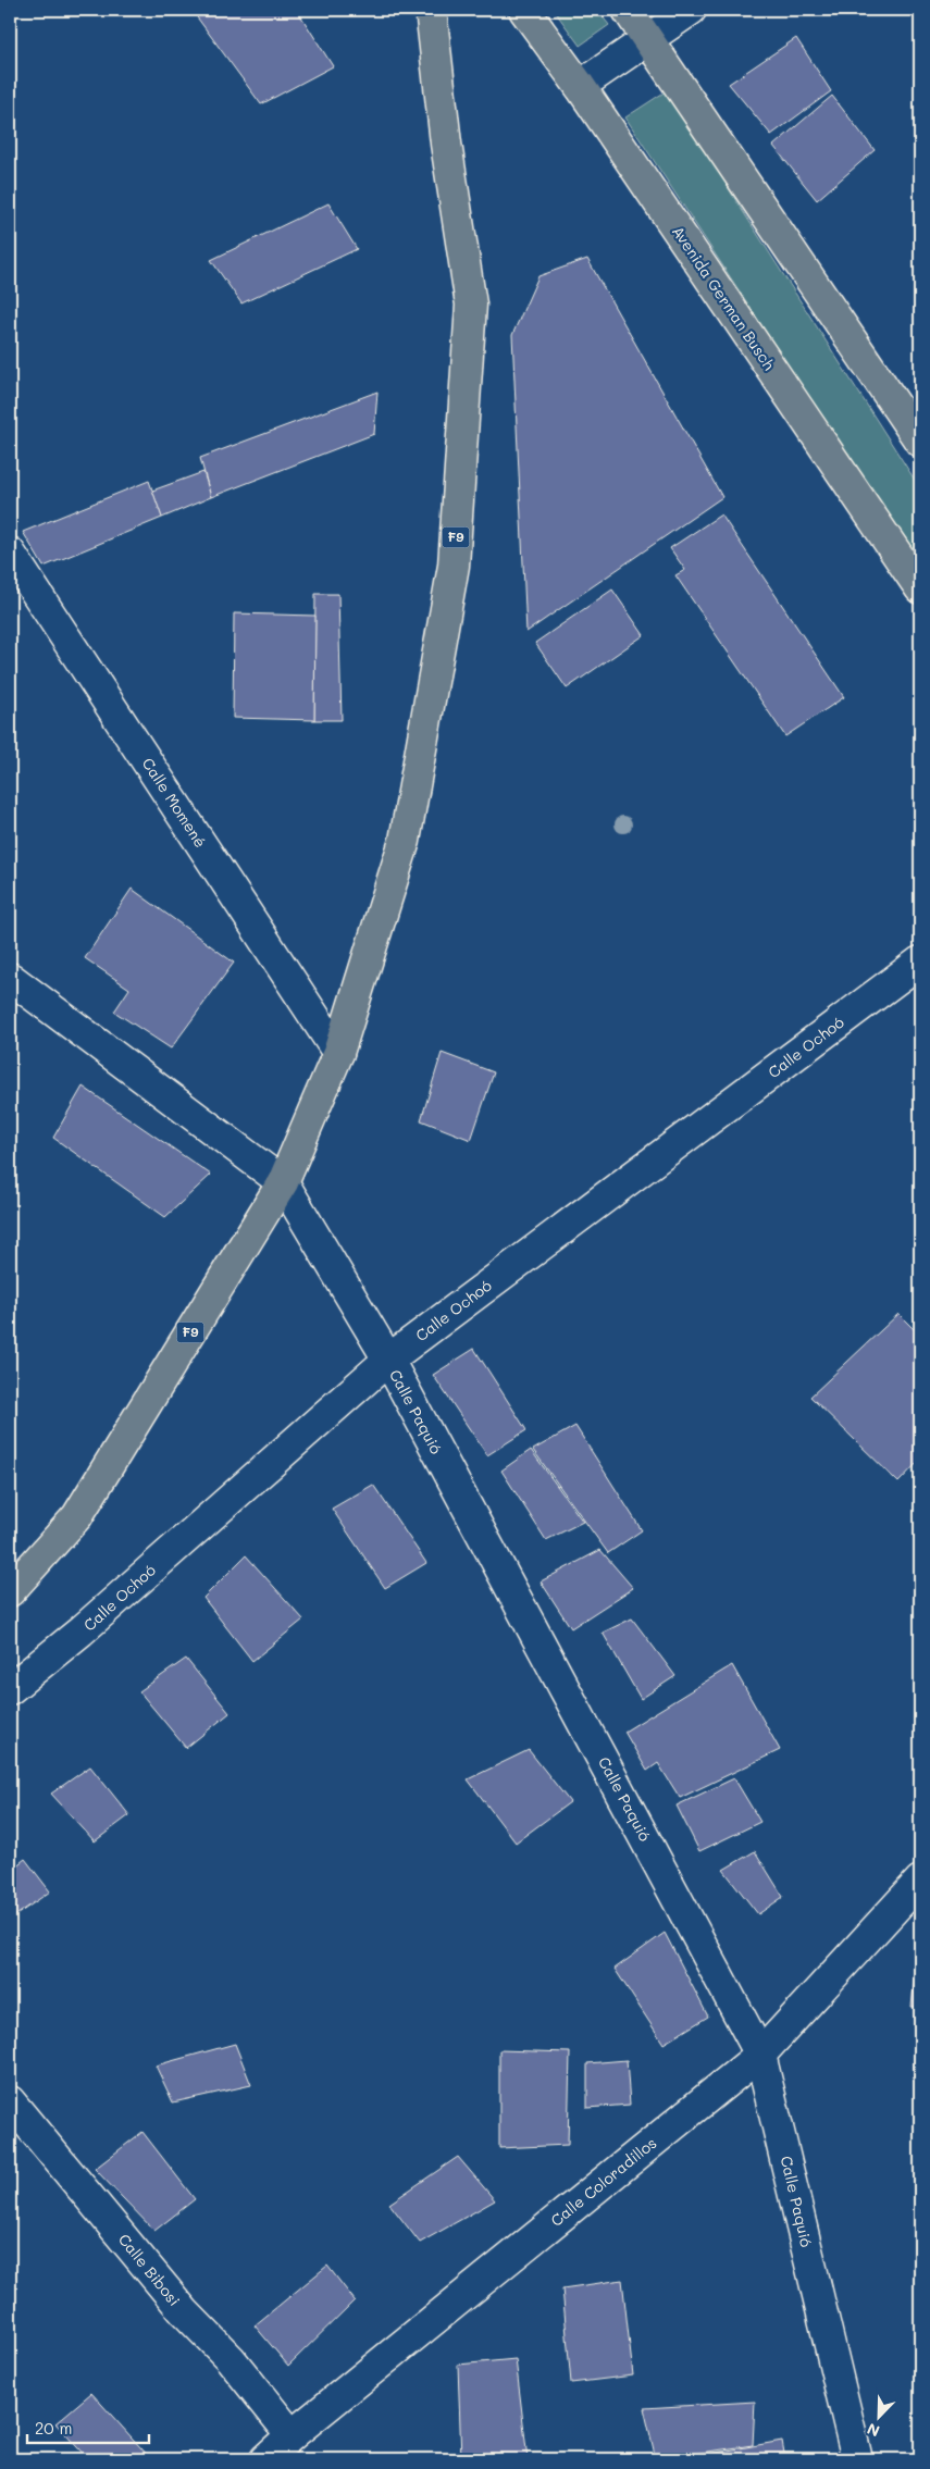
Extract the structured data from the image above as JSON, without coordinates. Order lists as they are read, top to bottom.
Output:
{
  "streets": {
    "main road": ["Avenida German Busch", "F9"],
    "street": [
      "Calle Momené",
      "Calle Ochoó",
      "Calle Paquió",
      "Calle Coloradillos",
      "Calle Bibosi"
    ]
  },
  "crossings": [
    ["F9", "Calle Momené"],
    ["F9", "Calle Paquió"],
    ["Calle Ochoó", "Calle Paquió"],
    ["Calle Paquió", "Calle Coloradillos"],
    ["Calle Coloradillos", "Calle Bibosi"]
  ],
  "scale_bar": "20 m",
  "north": "bottom left"
}
